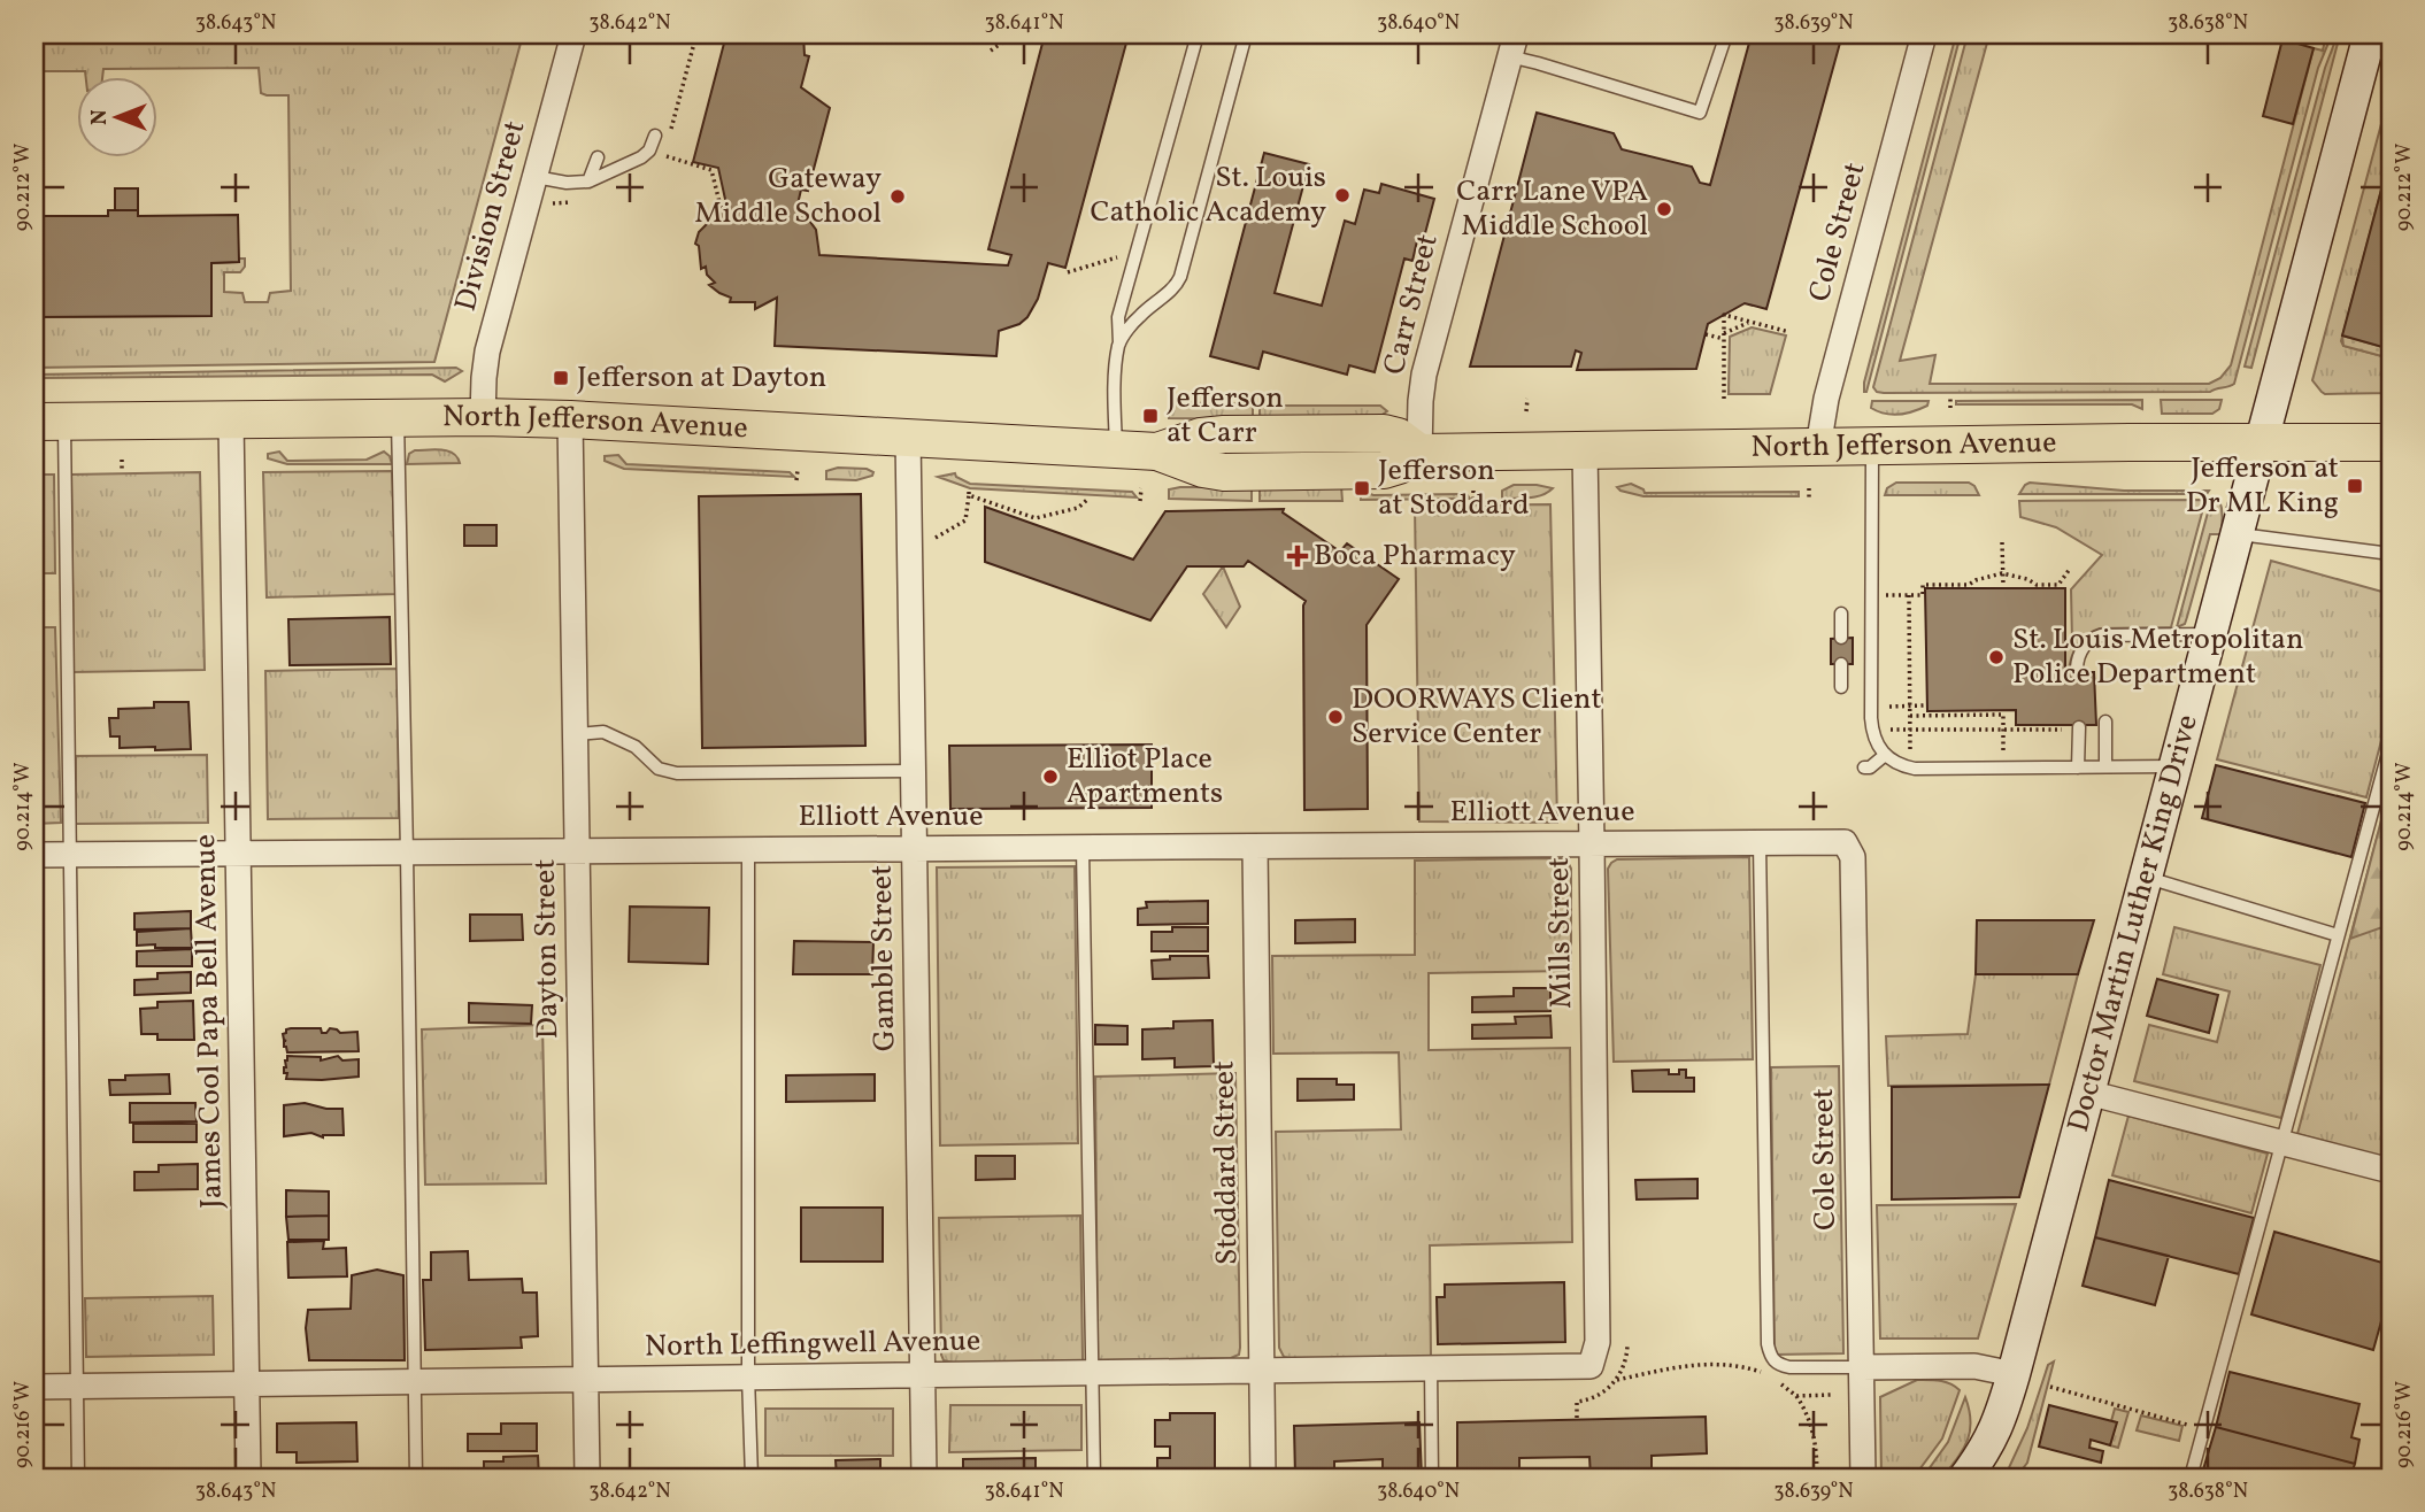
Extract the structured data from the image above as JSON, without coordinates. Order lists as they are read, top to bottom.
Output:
{
  "streets": {
    "main road": ["North Jefferson Avenue", "Doctor Martin Luther King Drive"],
    "street": [
      "Division Street",
      "Cole Street",
      "Carr Street",
      "Elliott Avenue",
      "Mills Street",
      "Dayton Street",
      "Gamble Street",
      "James Cool Papa Bell Avenue",
      "Stoddard Street",
      "North Leffingwell Avenue"
    ]
  },
  "crossings": [
    ["Division Street", "North Jefferson Avenue"],
    ["Cole Street", "North Jefferson Avenue"],
    ["Cole Street", "Elliott Avenue"],
    ["Carr Street", "North Jefferson Avenue"],
    ["North Jefferson Avenue", "Doctor Martin Luther King Drive"],
    ["North Jefferson Avenue", "Mills Street"],
    ["North Jefferson Avenue", "Dayton Street"],
    ["North Jefferson Avenue", "Gamble Street"],
    ["North Jefferson Avenue", "James Cool Papa Bell Avenue"],
    ["Elliott Avenue", "Mills Street"],
    ["Elliott Avenue", "Dayton Street"],
    ["Elliott Avenue", "Gamble Street"],
    ["Elliott Avenue", "James Cool Papa Bell Avenue"],
    ["Elliott Avenue", "Stoddard Street"],
    ["Mills Street", "North Leffingwell Avenue"],
    ["Dayton Street", "North Leffingwell Avenue"],
    ["Gamble Street", "North Leffingwell Avenue"],
    ["James Cool Papa Bell Avenue", "North Leffingwell Avenue"],
    ["Stoddard Street", "North Leffingwell Avenue"]
  ],
  "places": {
    "other": [
      "St. Louis Catholic Academy",
      "Gateway Middle School",
      "Carr Lane VPA Middle School",
      "St. Louis Metropolitan Police Department",
      "DOORWAYS Client Service Center",
      "Elliot Place Apartments"
    ],
    "transit": [
      "Jefferson at Dayton",
      "Jefferson at Carr",
      "Jefferson at Dr ML King",
      "Jefferson at Stoddard"
    ],
    "health": ["Boca Pharmacy"]
  },
  "north": "left",
  "coordinates": [
    "38.643°N",
    "38.642°N",
    "38.641°N",
    "38.640°N",
    "38.639°N",
    "38.638°N",
    "90.212°W",
    "90.214°W",
    "90.216°W"
  ]
}
